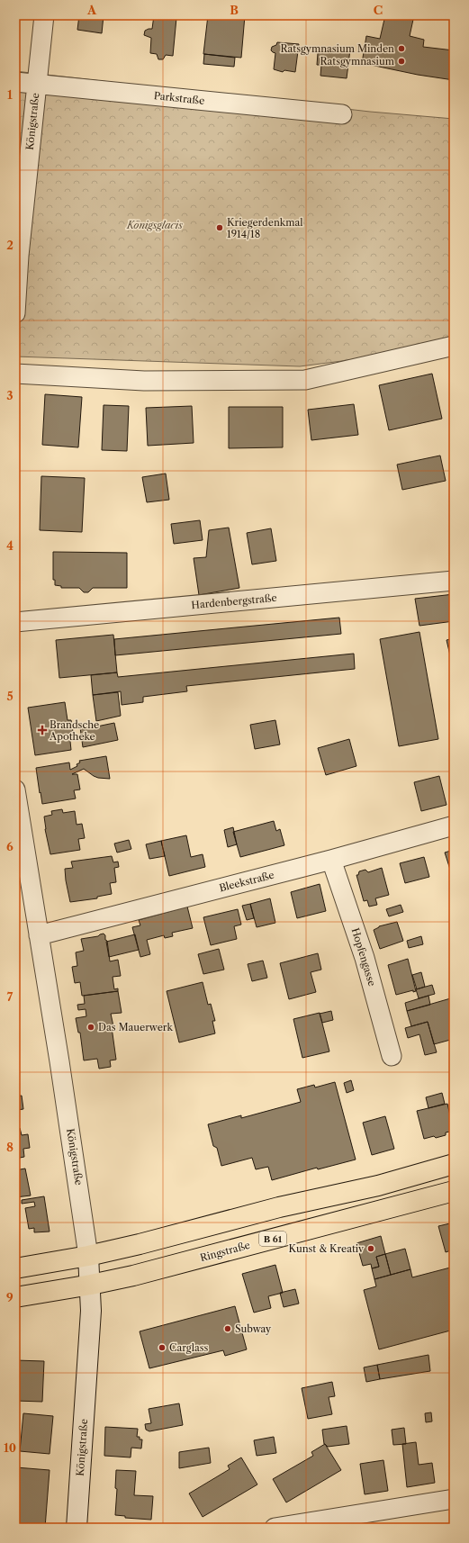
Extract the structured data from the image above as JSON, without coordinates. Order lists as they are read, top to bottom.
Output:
{
  "streets": {
    "main road": ["Königstraße", "B 61", "Ringstraße"],
    "street": [
      "Parkstraße",
      "Hardenbergstraße",
      "Bleekstraße",
      "Hopfengasse"
    ]
  },
  "crossings": [
    ["Parkstraße", "Königstraße"],
    ["Königstraße", "Bleekstraße"],
    ["Königstraße", "Ringstraße"],
    ["Bleekstraße", "Hopfengasse"]
  ],
  "parks": ["Königsglacis"],
  "places": {
    "other": [
      "Ratsgymnasium Minden",
      "Ratsgymnasium",
      "Kriegerdenkmal 1914/18",
      "Das Mauerwerk",
      "Kunst & Kreativ",
      "Subway",
      "Carglass"
    ],
    "health": ["Brandsche Apotheke"]
  },
  "grid": {
    "columns": ["A", "B", "C"],
    "rows": [
      "1",
      "2",
      "3",
      "4",
      "5",
      "6",
      "7",
      "8",
      "9",
      "10"
    ]
  }
}
